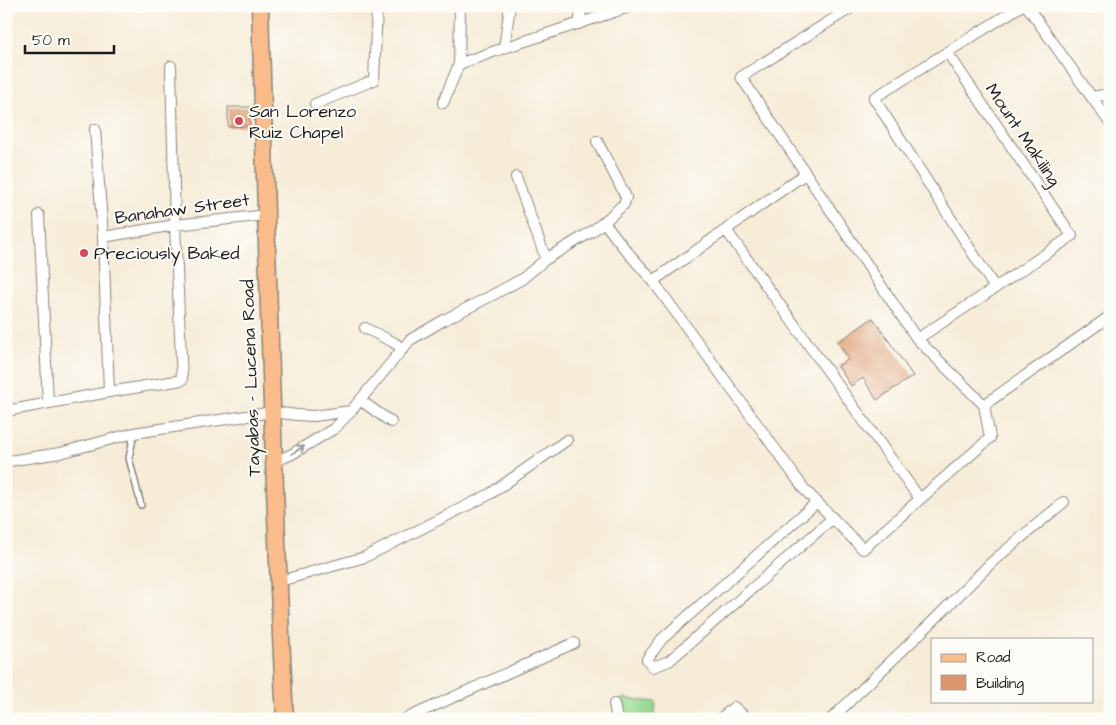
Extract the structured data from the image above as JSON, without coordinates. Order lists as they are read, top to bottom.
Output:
{
  "streets": {
    "main road": ["Tayabas - Lucena Road"],
    "street": ["Mount Makiling", "Banahaw Street"]
  },
  "crossings": [
    ["Banahaw Street", "Tayabas - Lucena Road"]
  ],
  "places": ["San Lorenzo Ruiz Chapel", "Preciously Baked"],
  "legend": ["Road", "Building"],
  "scale_bar": "50 m"
}
